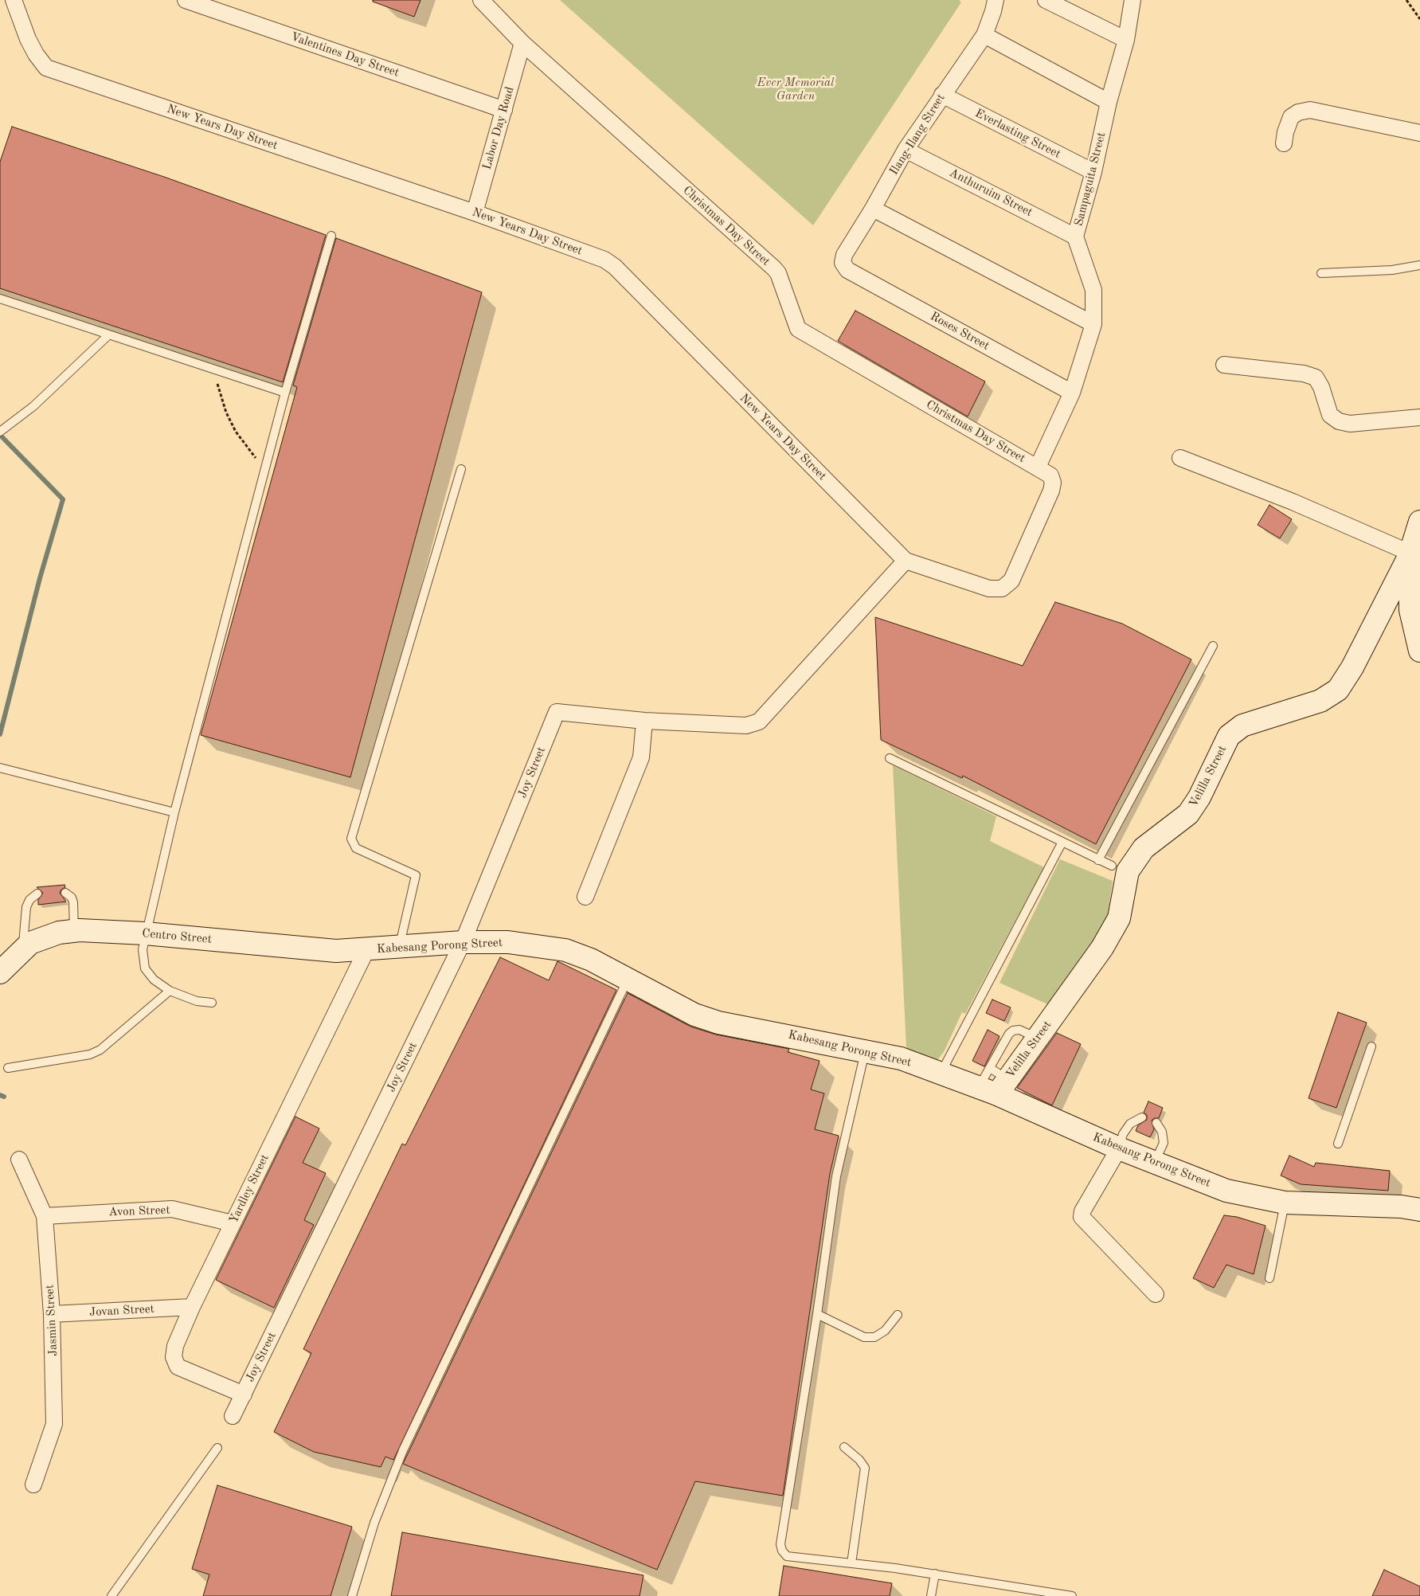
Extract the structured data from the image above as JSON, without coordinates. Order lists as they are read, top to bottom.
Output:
{
  "streets": {
    "main road": ["Velilla Street", "Centro Street", "Kabesang Porong Street"],
    "street": [
      "Valentines Day Street",
      "New Years Day Street",
      "Labor Day Road",
      "Everlasting Street",
      "Ilang-Ilang Street",
      "Sampaguita Street",
      "Anthuruim Street",
      "Christmas Day Street",
      "Roses Street",
      "Joy Street",
      "Yardley Street",
      "Avon Street",
      "Jovan Street",
      "Jasmin Street"
    ]
  },
  "crossings": [
    ["Valentines Day Street", "Labor Day Road"],
    ["New Years Day Street", "Labor Day Road"],
    ["New Years Day Street", "Christmas Day Street"],
    ["Labor Day Road", "Christmas Day Street"],
    ["Everlasting Street", "Ilang-Ilang Street"],
    ["Everlasting Street", "Sampaguita Street"],
    ["Ilang-Ilang Street", "Anthuruim Street"],
    ["Ilang-Ilang Street", "Roses Street"],
    ["Sampaguita Street", "Anthuruim Street"],
    ["Sampaguita Street", "Christmas Day Street"],
    ["Sampaguita Street", "Roses Street"],
    ["Joy Street", "Kabesang Porong Street"],
    ["Joy Street", "Yardley Street"],
    ["Velilla Street", "Kabesang Porong Street"],
    ["Centro Street", "Kabesang Porong Street"],
    ["Centro Street", "Yardley Street"],
    ["Kabesang Porong Street", "Yardley Street"],
    ["Yardley Street", "Avon Street"],
    ["Yardley Street", "Jovan Street"],
    ["Avon Street", "Jasmin Street"],
    ["Jovan Street", "Jasmin Street"]
  ],
  "parks": ["Ever Memorial Garden"]
}
